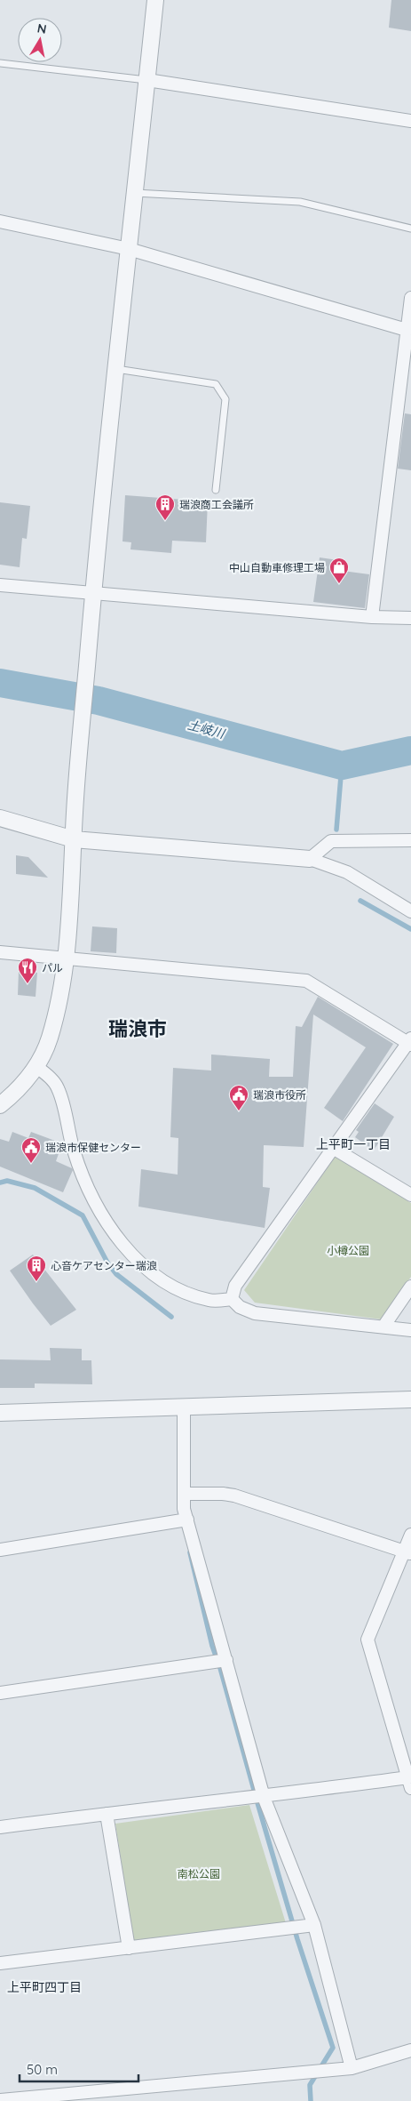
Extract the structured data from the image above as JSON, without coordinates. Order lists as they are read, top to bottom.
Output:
{
  "districts": ["瑞浪市", "上平町一丁目", "上平町四丁目"],
  "water": ["土岐川"],
  "parks": ["小樽公園", "南松公園"],
  "places": {
    "building": ["瑞浪商工会議所", "心音ケアセンター瑞浪"],
    "shop": ["中山自動車修理工場"],
    "restaurant": ["パル"],
    "public building": ["瑞浪市役所", "瑞浪市保健センター"]
  },
  "scale_bar": "50 m",
  "north": "top"
}
